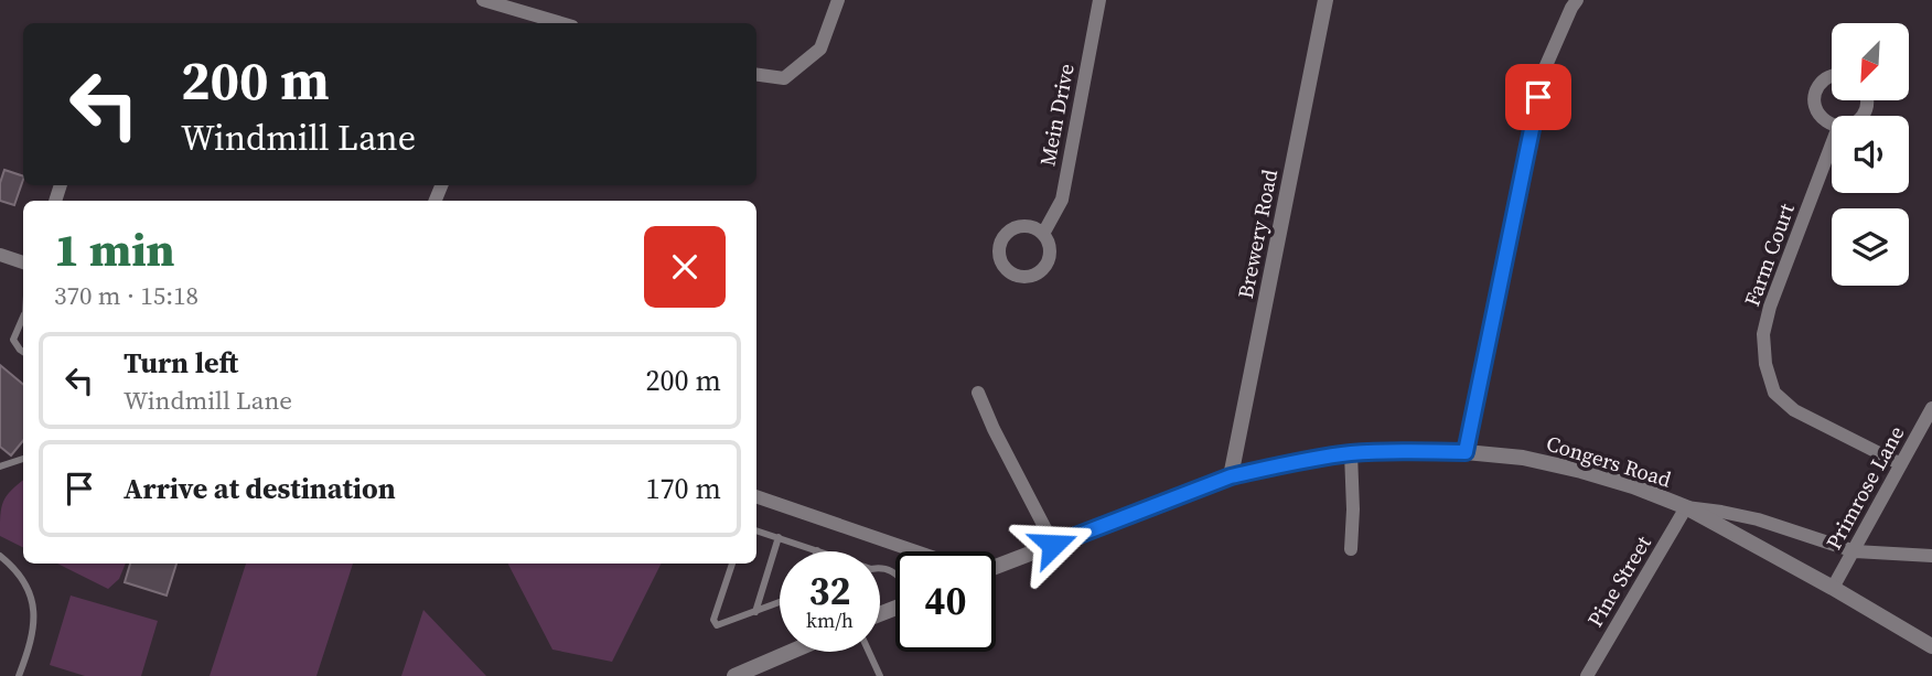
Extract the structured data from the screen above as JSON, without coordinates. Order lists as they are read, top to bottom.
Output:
{
  "streets": {
    "street": [
      "Mein Drive",
      "Brewery Road",
      "Farm Court",
      "Congers Road",
      "Primrose Lane",
      "Pine Street"
    ]
  },
  "crossings": [
    ["Brewery Road", "Congers Road"],
    ["Farm Court", "Primrose Lane"],
    ["Congers Road", "Primrose Lane"],
    ["Congers Road", "Pine Street"]
  ],
  "north": "bottom left",
  "page": {
    "turn": ["200 m", "Windmill Lane"],
    "heading": ["1 min", "370 m · 15:18"],
    "list": [
      {
        "name": "Turn left",
        "note": "Windmill Lane",
        "value": "200 m"
      },
      {
        "name": "Arrive at destination",
        "value": "170 m"
      }
    ],
    "speed": "32 km/h",
    "limit": "40"
  }
}
